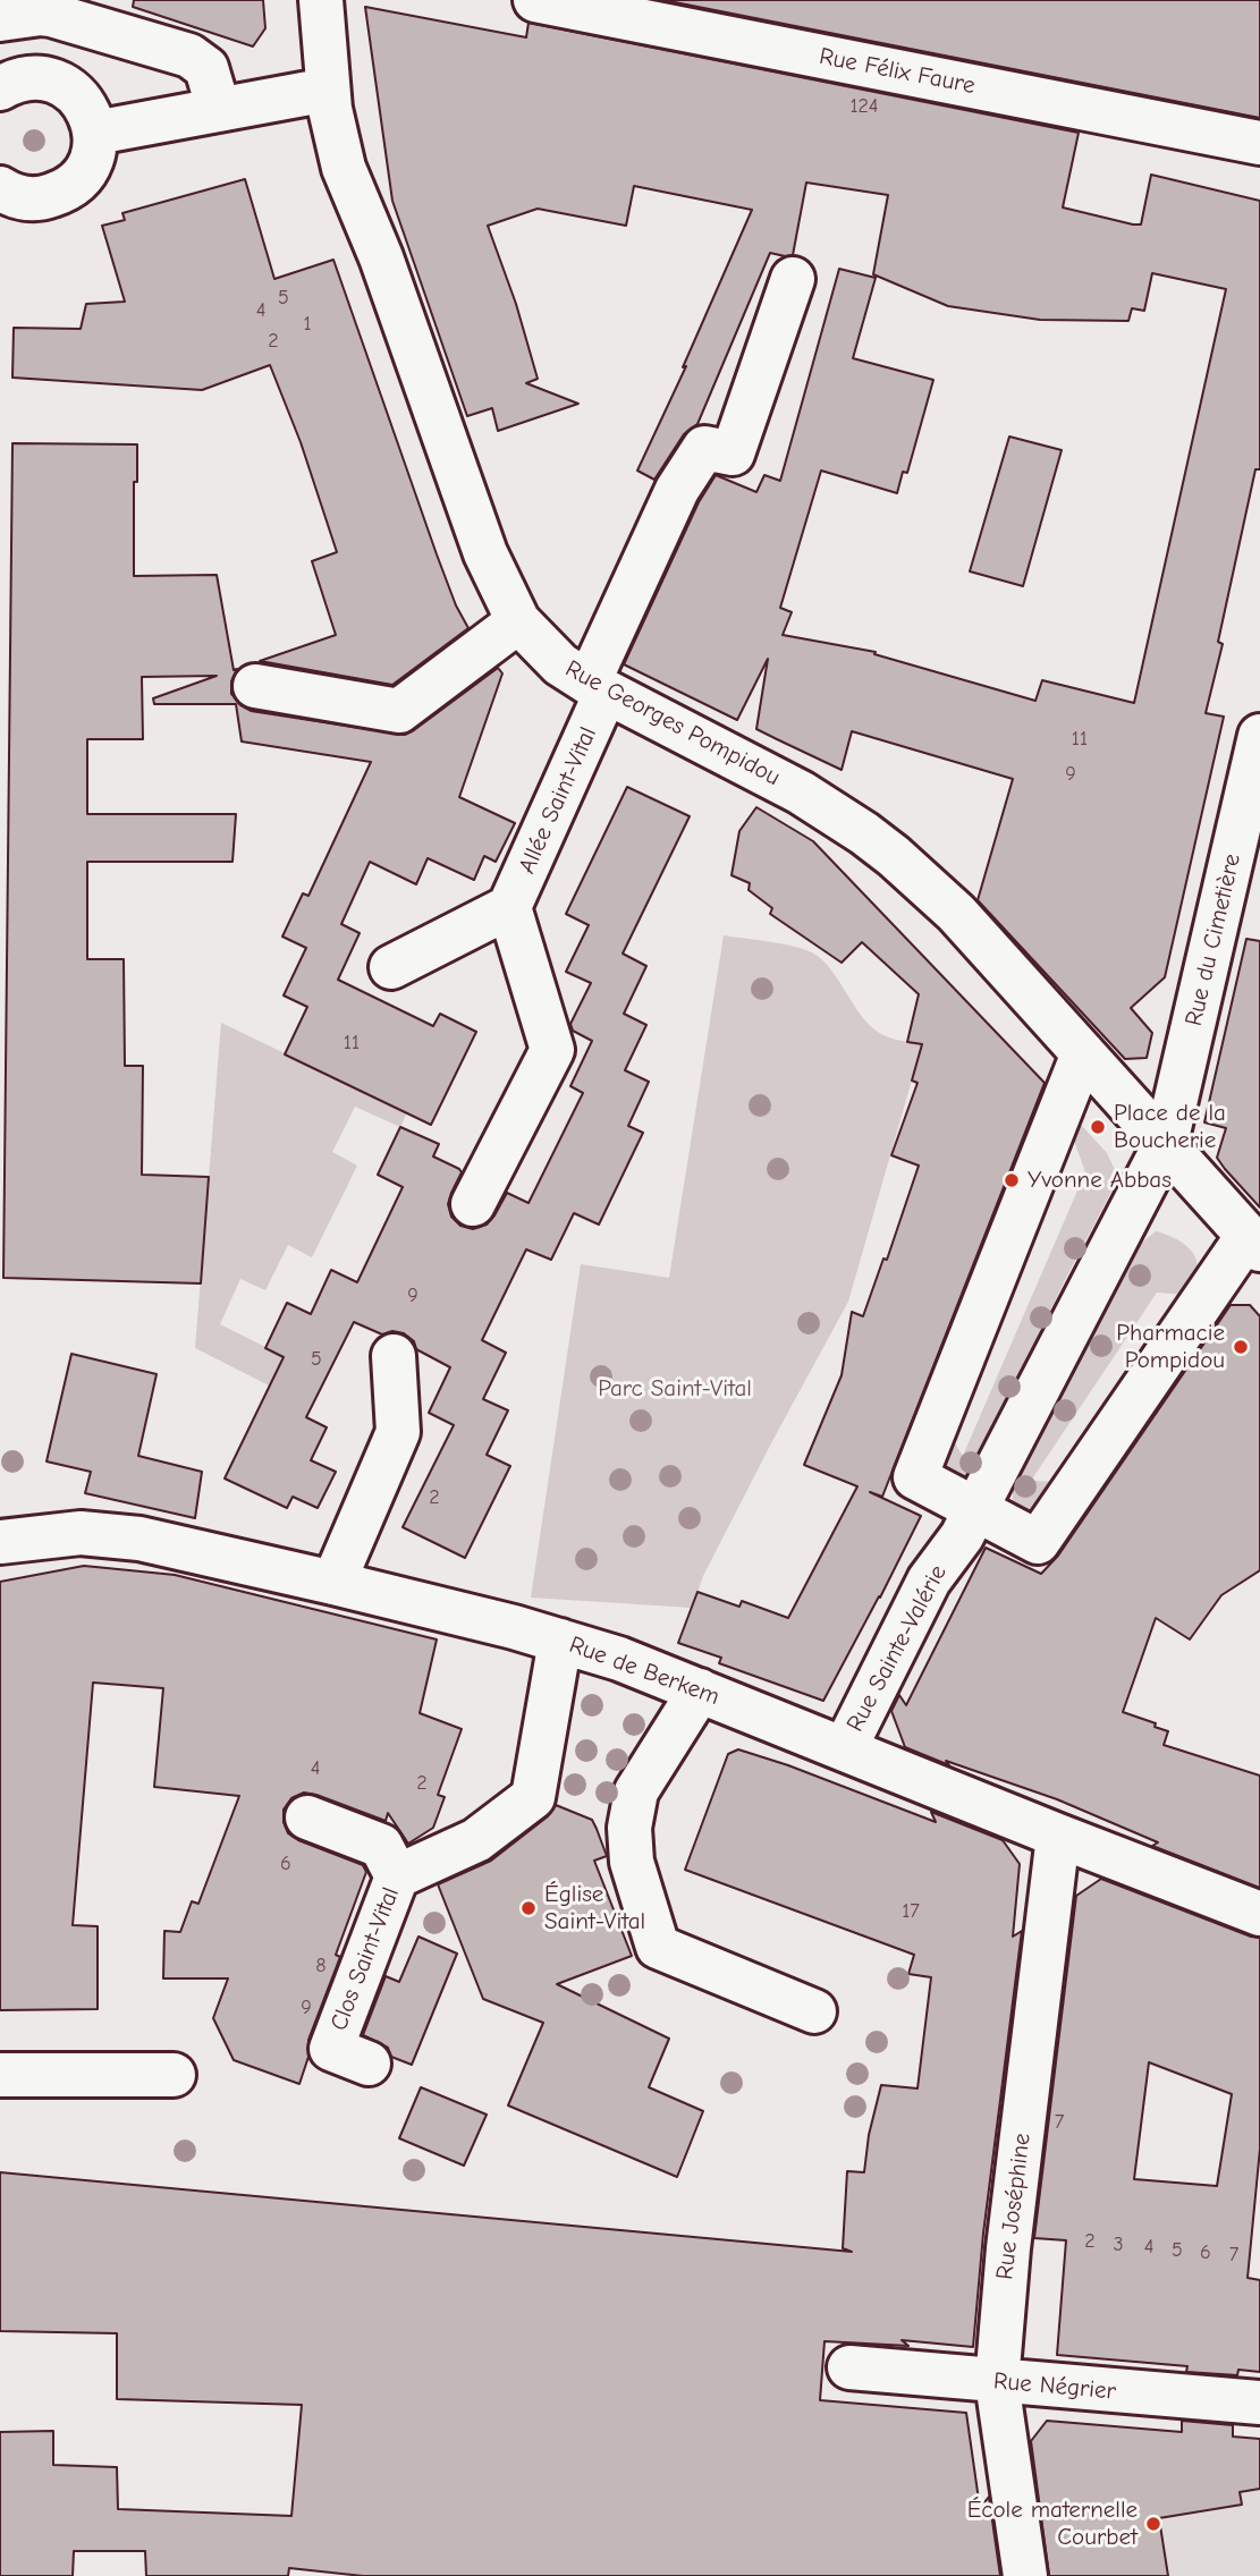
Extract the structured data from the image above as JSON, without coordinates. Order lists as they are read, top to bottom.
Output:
{
  "streets": {
    "street": [
      "Rue Félix Faure",
      "Rue Georges Pompidou",
      "Allée Saint-Vital",
      "Rue du Cimetière",
      "Rue Sainte-Valérie",
      "Rue de Berkem",
      "Clos Saint-Vital",
      "Rue Joséphine",
      "Rue Négrier"
    ]
  },
  "crossings": [
    ["Rue Georges Pompidou", "Allée Saint-Vital"],
    ["Rue Georges Pompidou", "Rue du Cimetière"],
    ["Rue Sainte-Valérie", "Rue de Berkem"],
    ["Rue de Berkem", "Clos Saint-Vital"],
    ["Rue de Berkem", "Rue Joséphine"],
    ["Rue Joséphine", "Rue Négrier"]
  ],
  "parks": ["Parc Saint-Vital"],
  "places": [
    "Place de la Boucherie",
    "Yvonne Abbas",
    "Pharmacie Pompidou",
    "Église Saint-Vital",
    "École maternelle Courbet"
  ],
  "house_numbers": [
    "124",
    "5",
    "4",
    "1",
    "2",
    "11",
    "9",
    "11",
    "9",
    "5",
    "2",
    "4",
    "2",
    "6",
    "17",
    "8",
    "9",
    "7",
    "2",
    "3",
    "4",
    "5",
    "6",
    "7"
  ]
}
